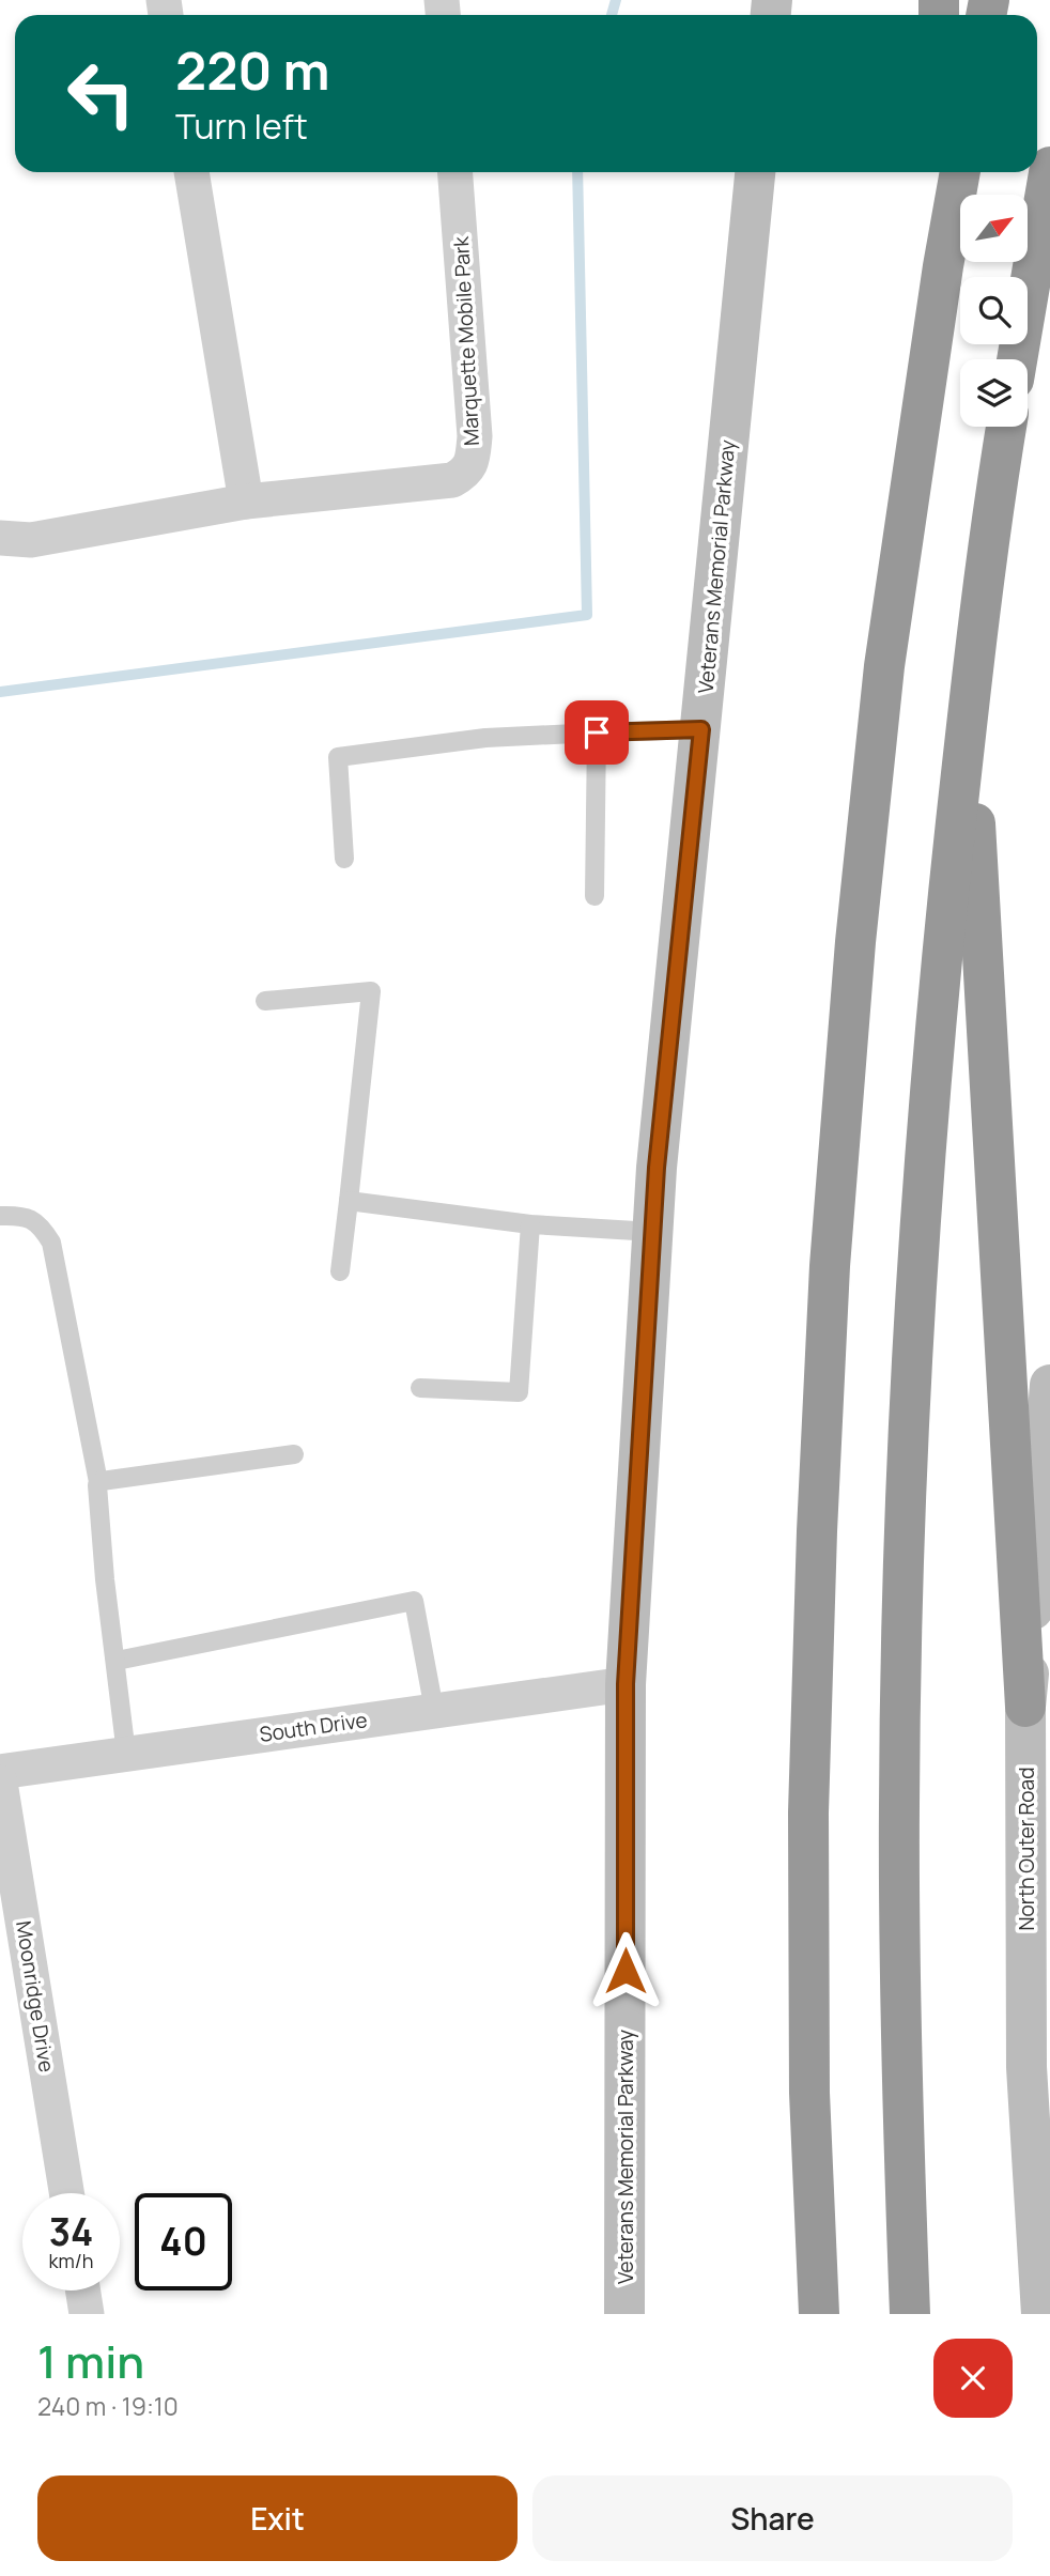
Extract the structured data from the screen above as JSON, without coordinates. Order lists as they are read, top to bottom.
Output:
{
  "streets": {
    "street": [
      "Marquette Mobile Park",
      "Veterans Memorial Parkway",
      "South Drive",
      "North Outer Road",
      "Moonridge Drive"
    ]
  },
  "crossings": [
    ["Veterans Memorial Parkway", "South Drive"]
  ],
  "north": "top right",
  "page": {
    "turn": ["220 m", "Turn left"],
    "speed": "34 km/h",
    "limit": "40",
    "heading": ["1 min", "240 m · 19:10"],
    "buttons": ["Exit", "Share"]
  }
}
